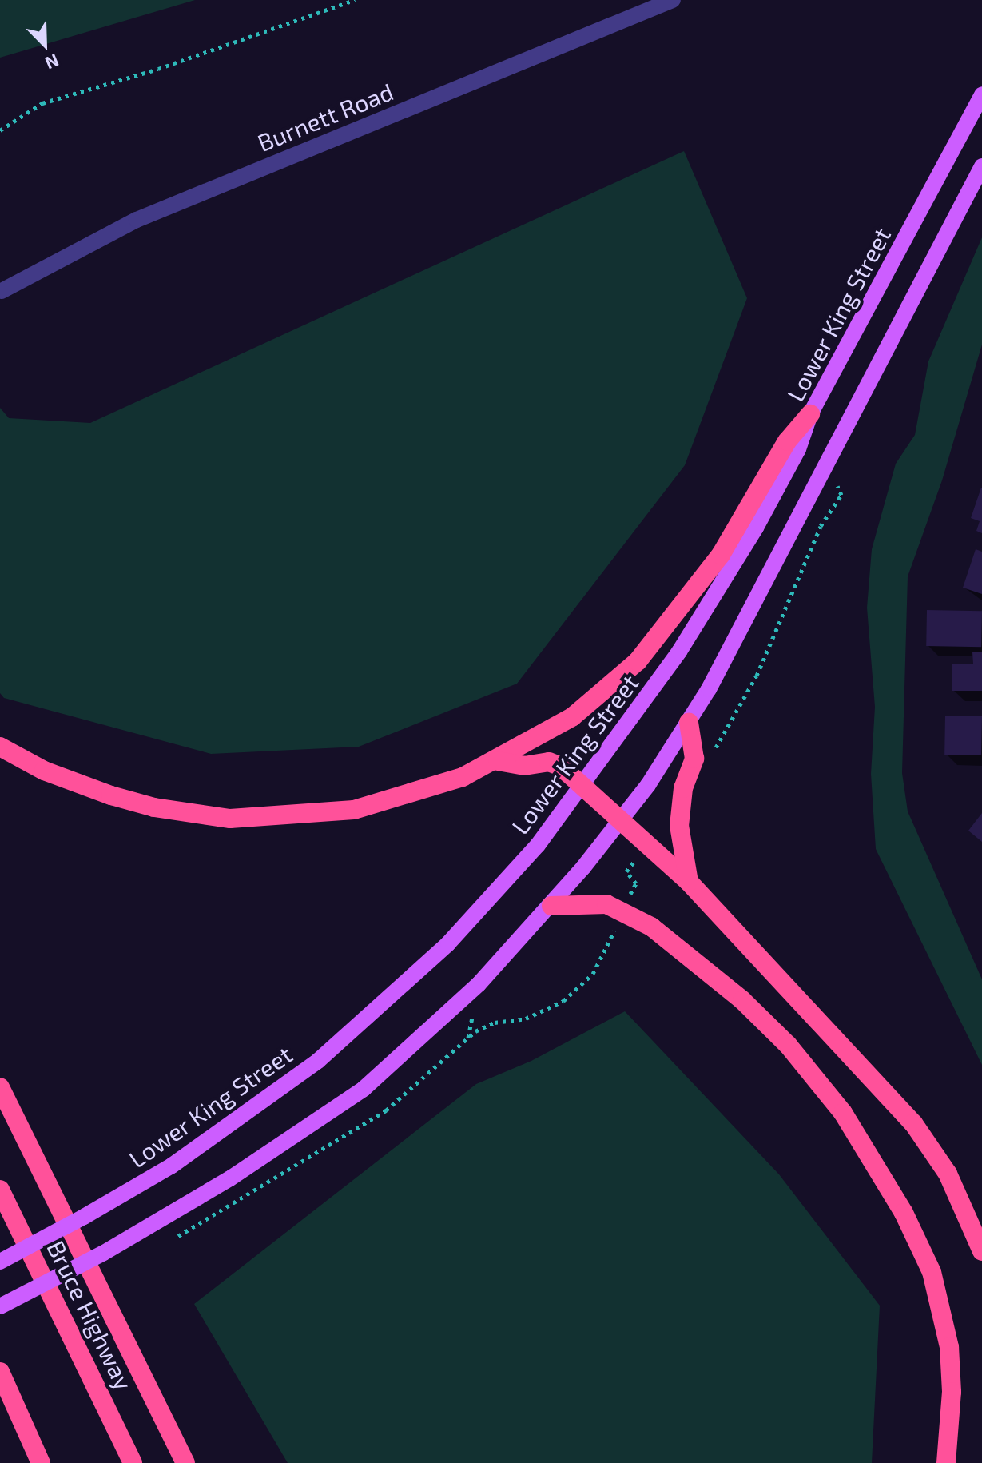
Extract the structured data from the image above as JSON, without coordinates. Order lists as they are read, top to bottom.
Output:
{
  "streets": {
    "highway": ["Bruce Highway"],
    "main road": ["Lower King Street"],
    "street": ["Burnett Road"]
  },
  "north": "bottom right"
}
